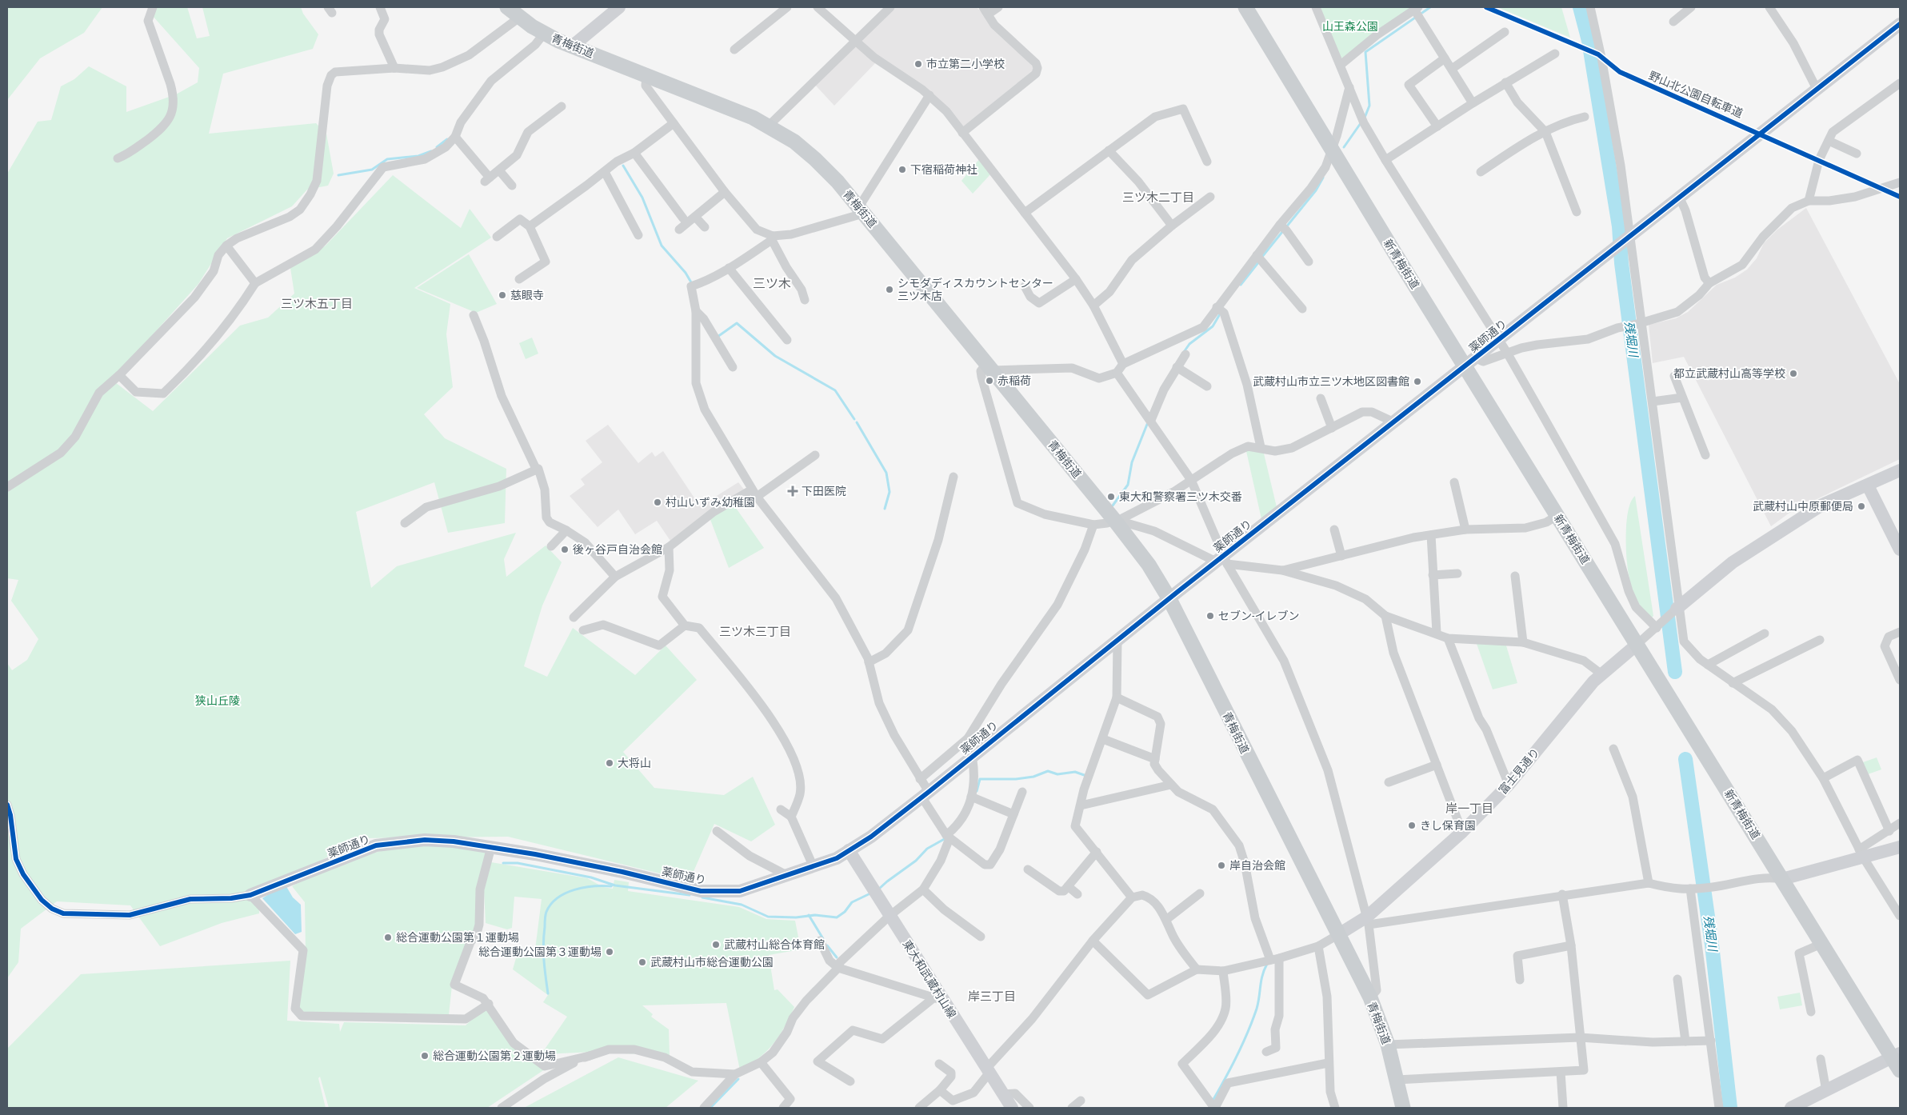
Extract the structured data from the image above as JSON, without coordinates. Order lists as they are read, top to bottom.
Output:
{
  "streets": {
    "main road": ["青梅街道", "新青梅街道"],
    "street": ["薬師通り", "富士見通り", "東大和武蔵村山線"],
    "cycle path": ["野山北公園自転車道"]
  },
  "crossings": [
    ["青梅街道", "薬師通り"],
    ["青梅街道", "富士見通り"],
    ["新青梅街道", "薬師通り"],
    ["新青梅街道", "富士見通り"],
    ["薬師通り", "東大和武蔵村山線"]
  ],
  "districts": [
    "三ツ木二丁目",
    "三ツ木",
    "三ツ木五丁目",
    "三ツ木三丁目",
    "岸一丁目",
    "岸三丁目"
  ],
  "water": ["残堀川"],
  "parks": ["山王森公園", "狭山丘陵"],
  "places": {
    "other": [
      "市立第二小学校",
      "下宿稲荷神社",
      "シモダディスカウントセンター 三ツ木店",
      "慈眼寺",
      "都立武蔵村山高等学校",
      "赤稲荷",
      "武蔵村山市立三ツ木地区図書館",
      "東大和警察署三ツ木交番",
      "村山いずみ幼稚園",
      "武蔵村山中原郵便局",
      "後ヶ谷戸自治会館",
      "セブン-イレブン",
      "大将山",
      "きし保育園",
      "岸自治会館",
      "総合運動公園第１運動場",
      "武蔵村山総合体育館",
      "総合運動公園第３運動場",
      "武蔵村山市総合運動公園",
      "総合運動公園第２運動場"
    ],
    "health": ["下田医院"]
  }
}
